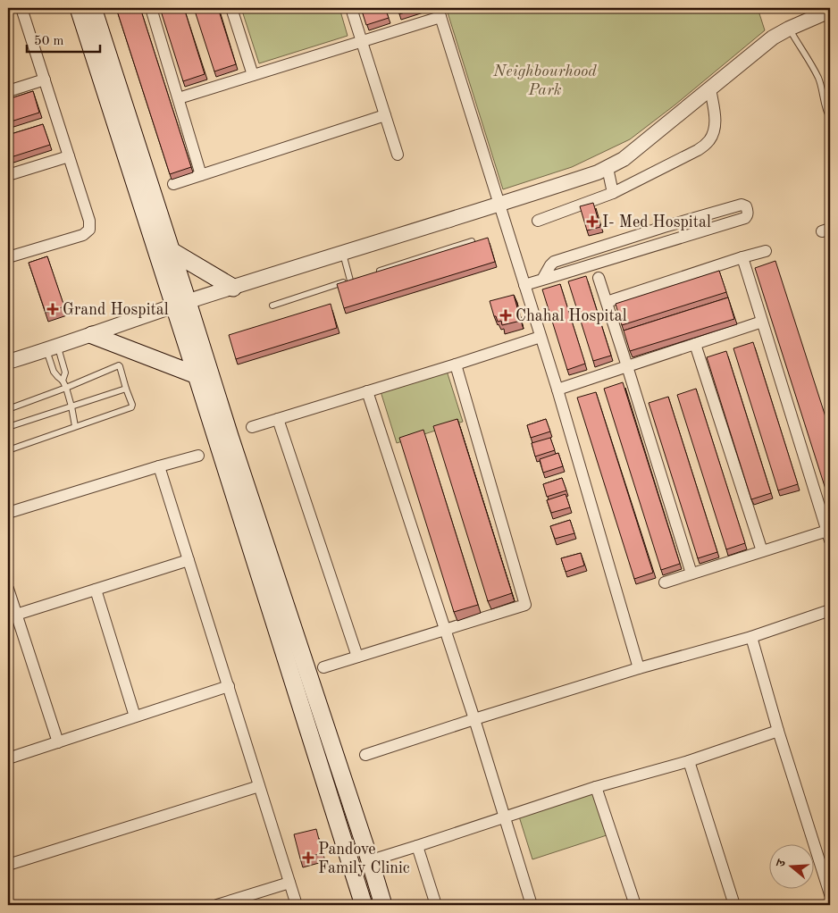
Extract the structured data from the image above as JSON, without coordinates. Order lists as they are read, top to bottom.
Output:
{
  "parks": ["Neighbourhood Park"],
  "places": {
    "health": [
      "I- Med Hospital",
      "Grand Hospital",
      "Chahal Hospital",
      "Pandove Family Clinic"
    ]
  },
  "scale_bar": "50 m",
  "north": "left"
}
